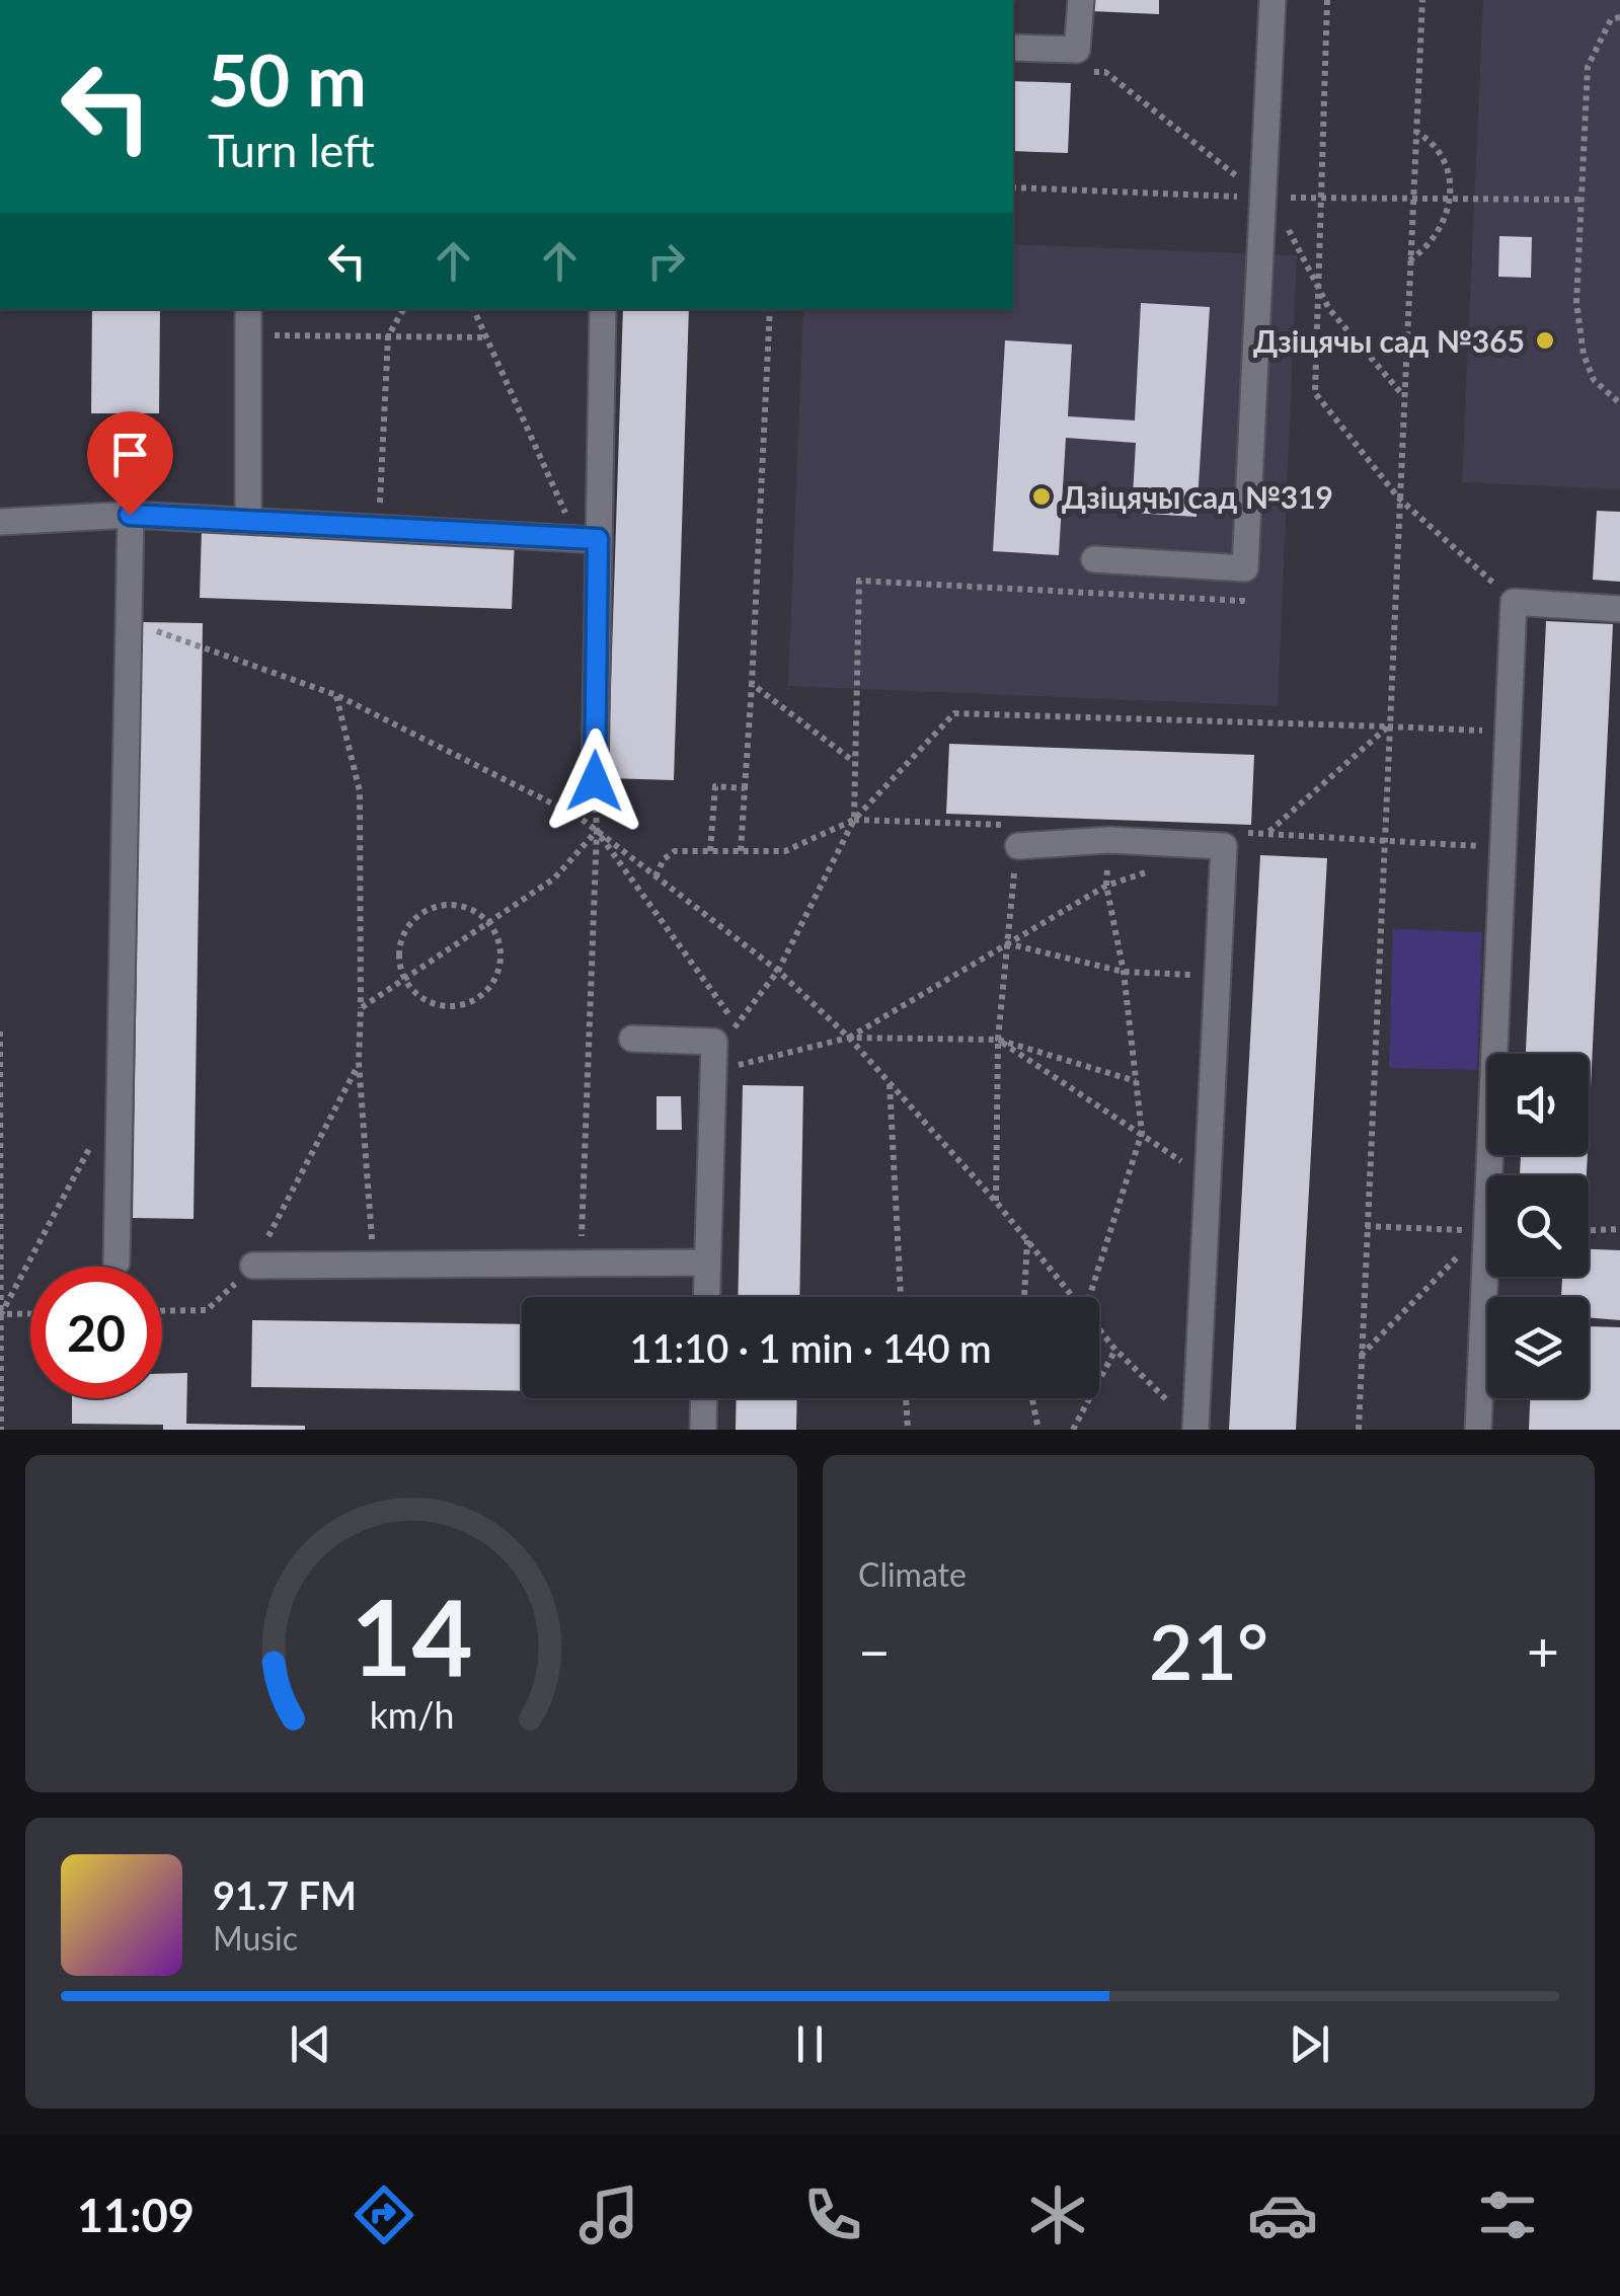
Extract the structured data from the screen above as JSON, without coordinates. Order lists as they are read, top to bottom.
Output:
{
  "places": ["Дзіцячы сад №365", "Дзіцячы сад №319"],
  "page": {
    "turn": ["50 m", "Turn left"],
    "limit": "20",
    "trip": "11:10 · 1 min · 140 m",
    "tile": "Climate",
    "heat": ["−", "21°", "+"],
    "song": ["91.7 FM", "Music"],
    "tabs": "11:09",
    "gauge": ["14", "km/h"]
  }
}
